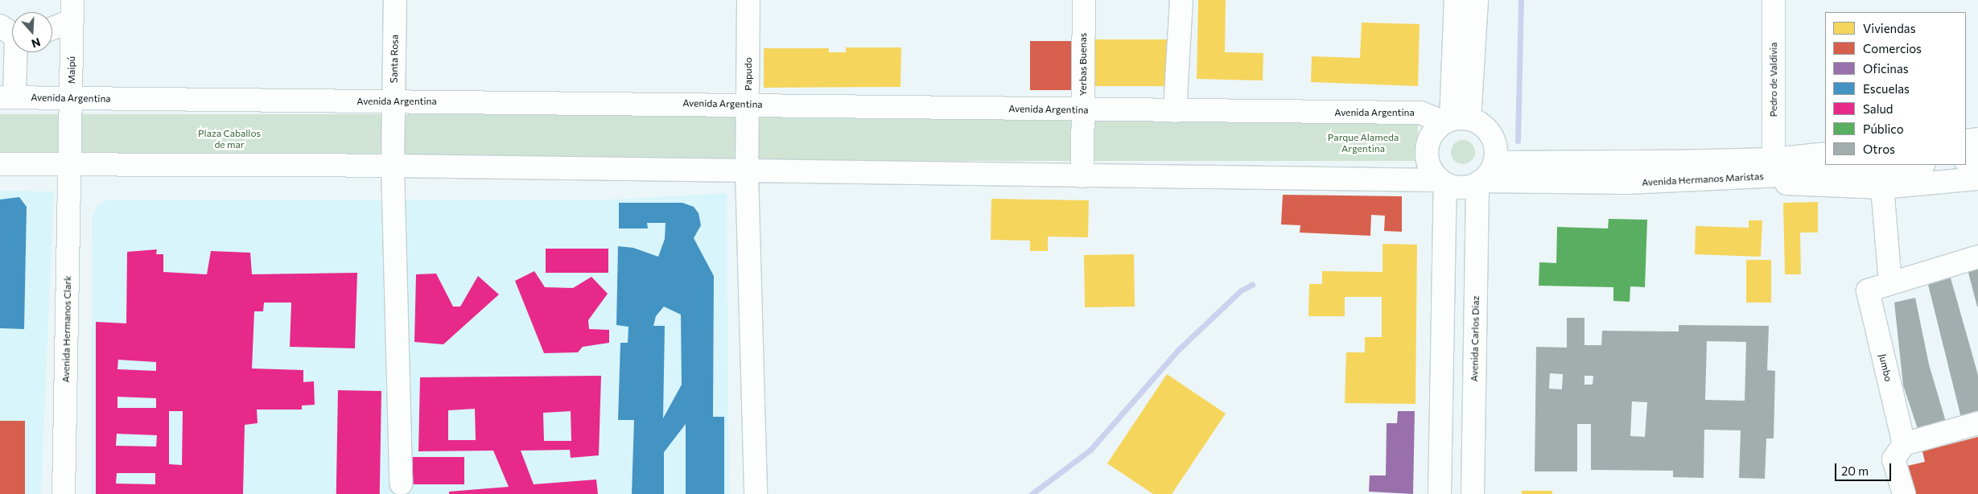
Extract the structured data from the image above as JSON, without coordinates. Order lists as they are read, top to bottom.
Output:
{
  "streets": {
    "main road": [
      "Santa Rosa",
      "Yerbas Buenas",
      "Maipú",
      "Papudo",
      "Pedro de Valdivia",
      "Avenida Argentina",
      "Avenida Hermanos Maristas",
      "Avenida Hermanos Clark",
      "Avenida Carlos Díaz",
      "Jumbo"
    ]
  },
  "crossings": [
    ["Santa Rosa", "Avenida Argentina"],
    ["Yerbas Buenas", "Avenida Argentina"],
    ["Maipú", "Avenida Argentina"],
    ["Maipú", "Avenida Hermanos Clark"],
    ["Papudo", "Avenida Argentina"],
    ["Pedro de Valdivia", "Avenida Hermanos Maristas"],
    ["Avenida Argentina", "Avenida Hermanos Maristas"],
    ["Avenida Argentina", "Avenida Carlos Díaz"],
    ["Avenida Hermanos Maristas", "Avenida Carlos Díaz"]
  ],
  "parks": ["Plaza Caballos de mar", "Parque Alameda Argentina"],
  "legend": [
    "Viviendas",
    "Comercios",
    "Oficinas",
    "Escuelas",
    "Salud",
    "Público",
    "Otros"
  ],
  "scale_bar": "20 m",
  "north": "bottom"
}
